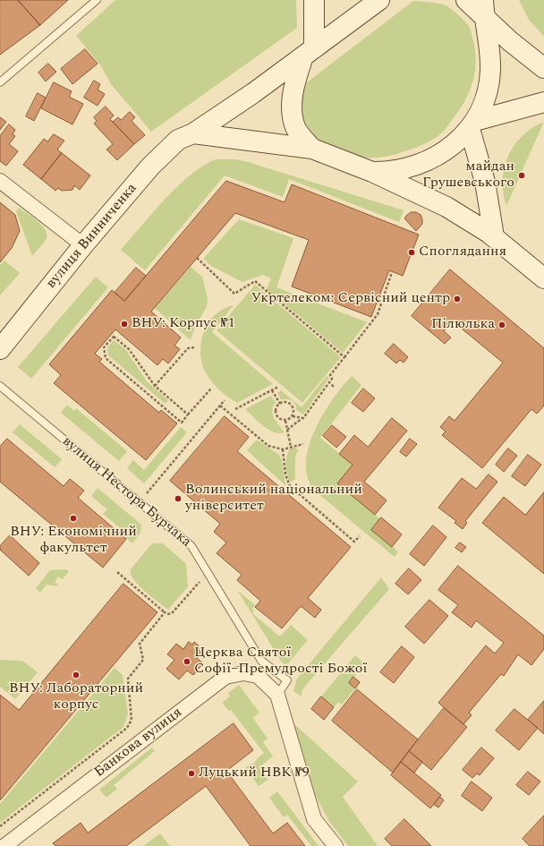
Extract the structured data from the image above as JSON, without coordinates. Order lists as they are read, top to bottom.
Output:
{
  "streets": {
    "main road": ["вулиця Винниченка"],
    "street": ["Банкова вулиця"],
    "lane": ["вулиця Нестора Бурчака"]
  },
  "crossings": [
    ["вулиця Нестора Бурчака", "Банкова вулиця"]
  ],
  "places": [
    "майдан Грушевського",
    "Споглядання",
    "Укртелеком: Сервісний центр",
    "ВНУ: Корпус №1",
    "Пілюлька",
    "Волинський національний університет",
    "ВНУ: Економічний факультет",
    "Церква Святої Софії–Премудрості Божої",
    "ВНУ: Лабораторний корпус",
    "Луцький НВК №9"
  ]
}
